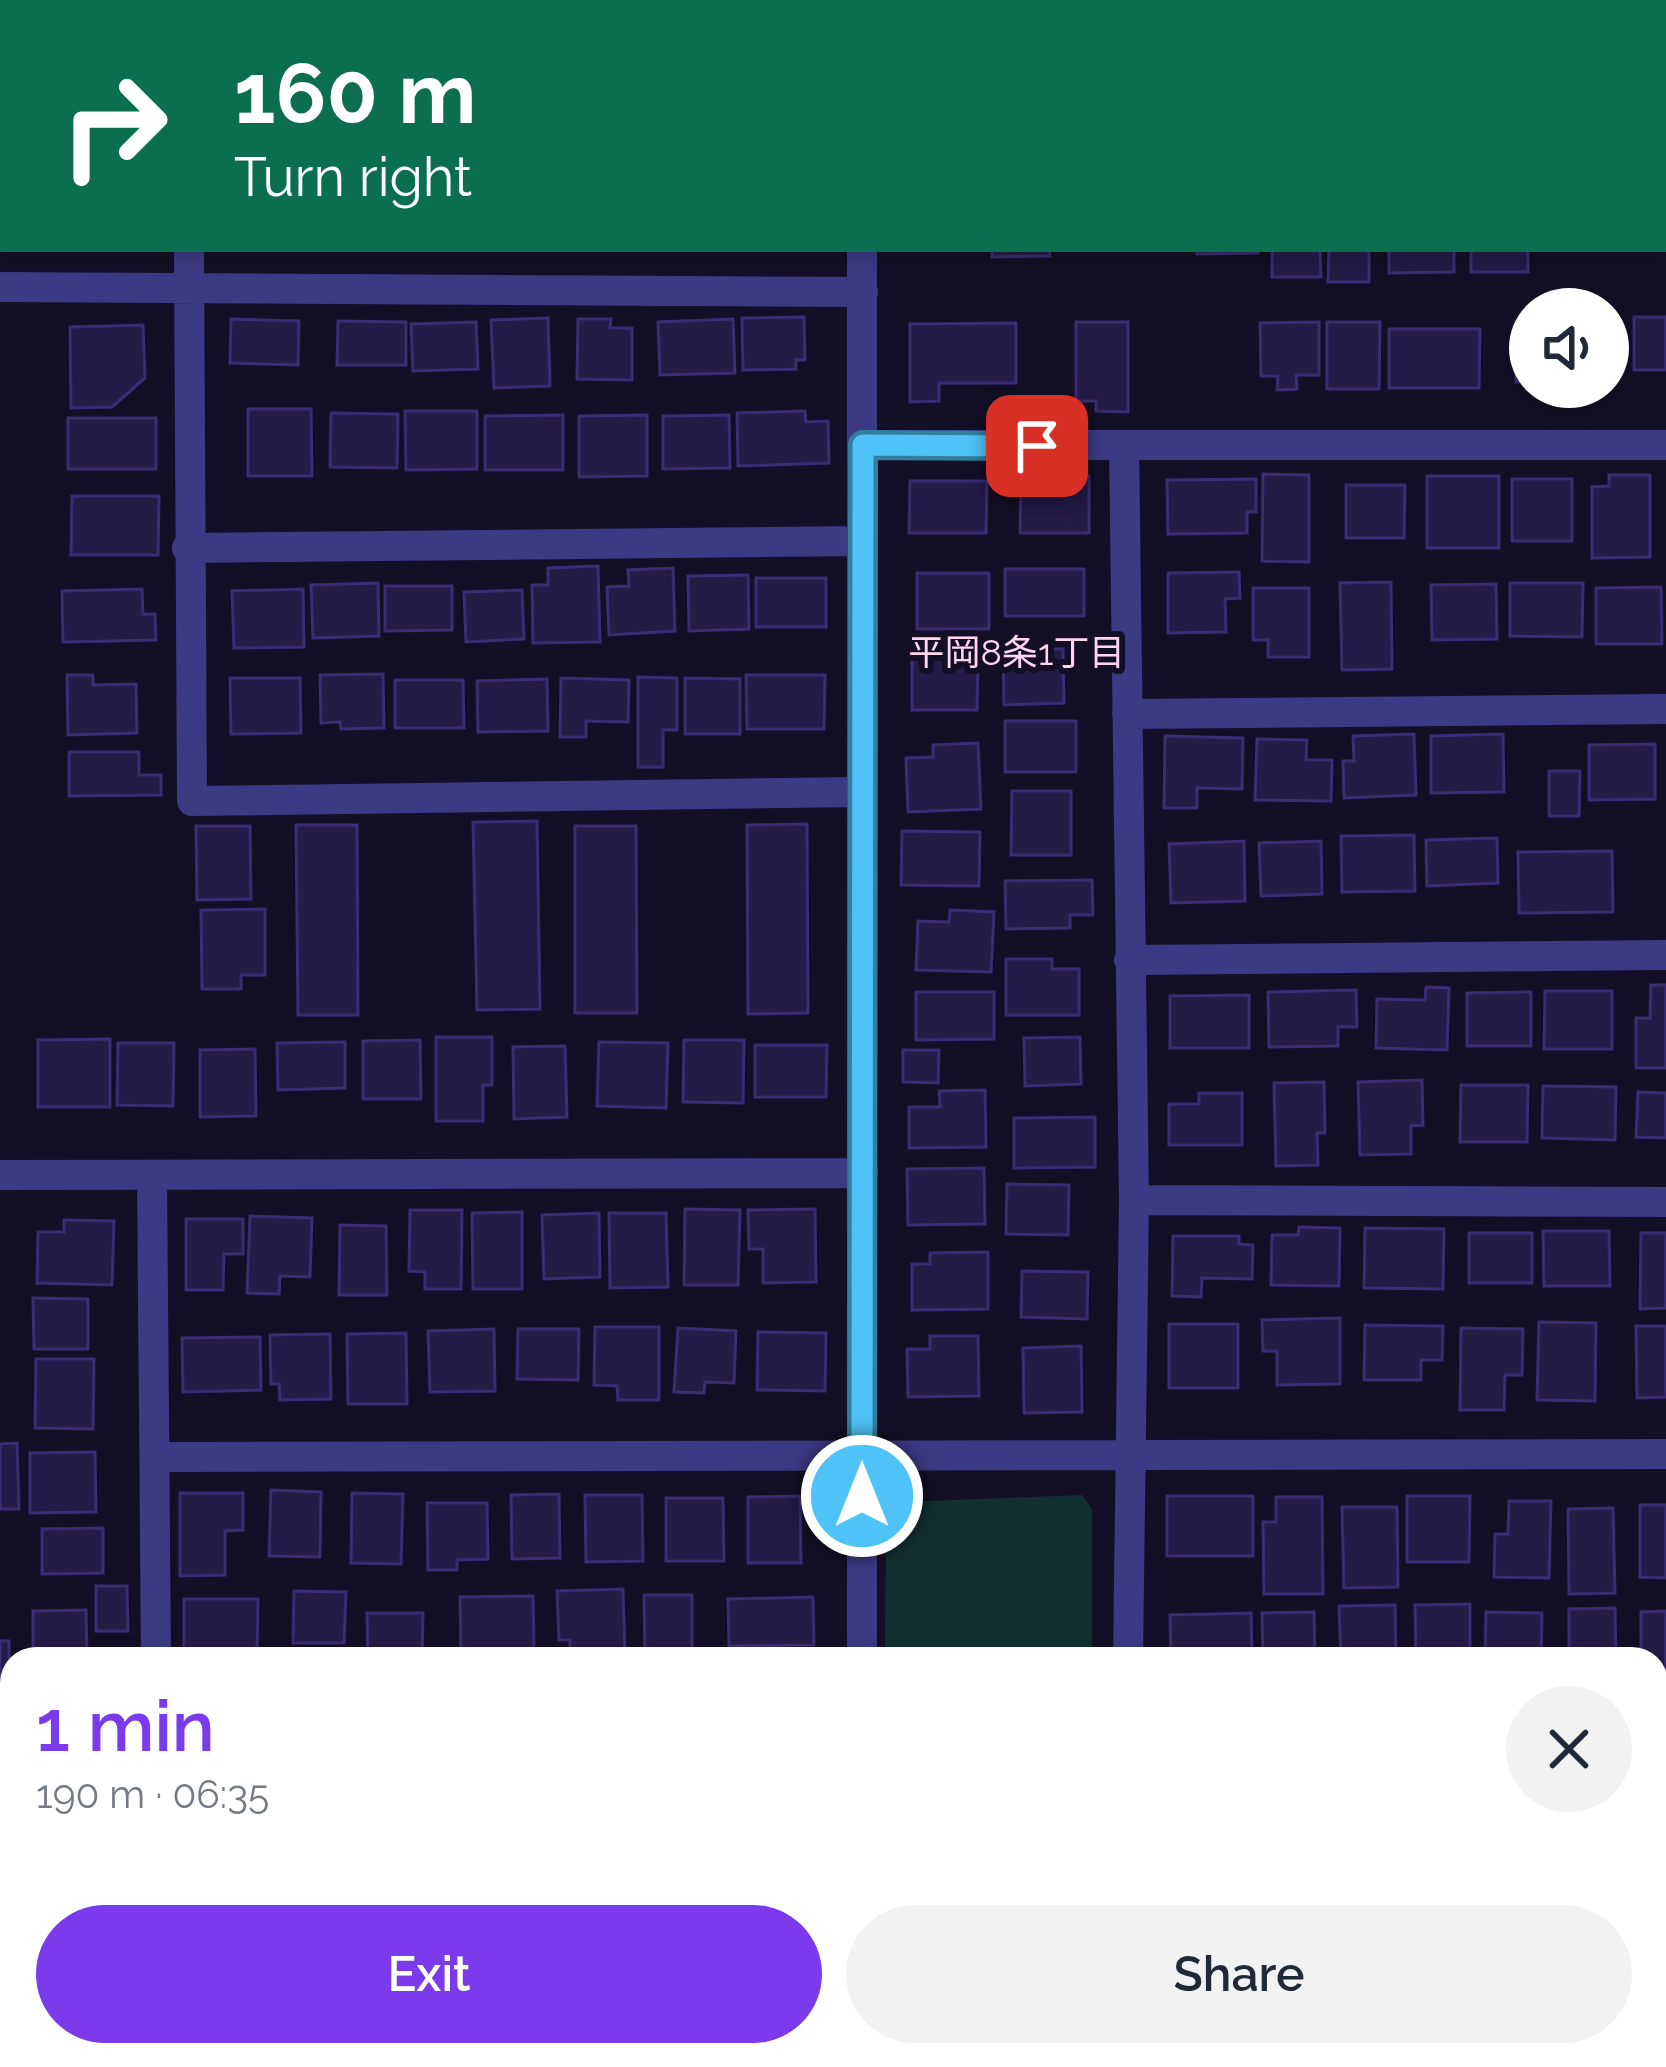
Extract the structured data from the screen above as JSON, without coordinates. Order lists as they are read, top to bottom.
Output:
{
  "districts": ["平岡8条1丁目"],
  "page": {
    "turn": ["160 m", "Turn right"],
    "heading": ["1 min", "190 m · 06:35"],
    "buttons": ["Exit", "Share"]
  }
}
